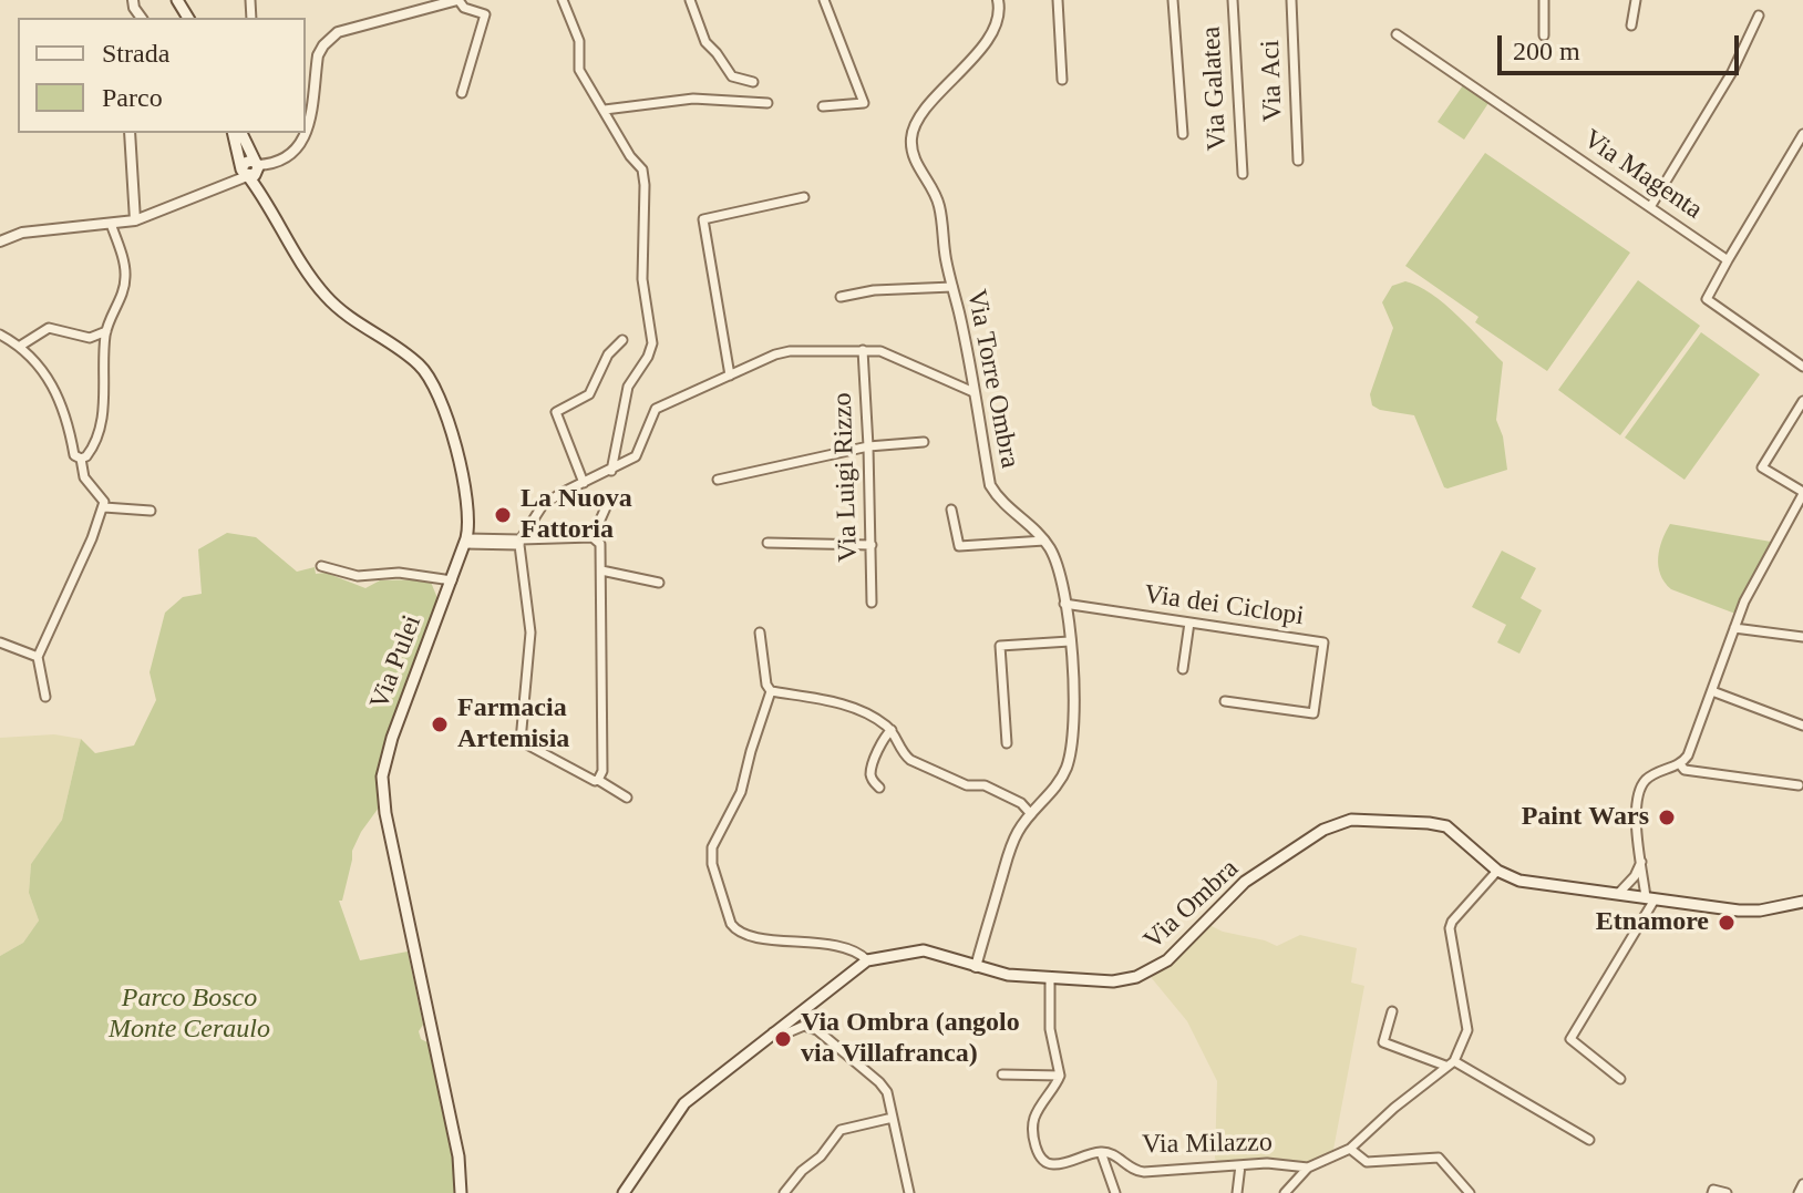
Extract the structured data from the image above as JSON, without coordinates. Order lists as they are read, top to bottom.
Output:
{
  "streets": {
    "main road": ["Via Pulei", "Via Ombra"],
    "street": [
      "Via Aci",
      "Via Galatea",
      "Via Magenta",
      "Via Torre Ombra",
      "Via Luigi Rizzo",
      "Via dei Ciclopi",
      "Via Milazzo"
    ]
  },
  "crossings": [
    ["Via Torre Ombra", "Via dei Ciclopi"],
    ["Via Torre Ombra", "Via Ombra"]
  ],
  "parks": ["Parco Bosco Monte Ceraulo"],
  "places": [
    "La Nuova Fattoria",
    "Farmacia Artemisia",
    "Paint Wars",
    "Etnamore",
    "Via Ombra (angolo via Villafranca)"
  ],
  "legend": ["Strada", "Parco"],
  "scale_bar": "200 m"
}
